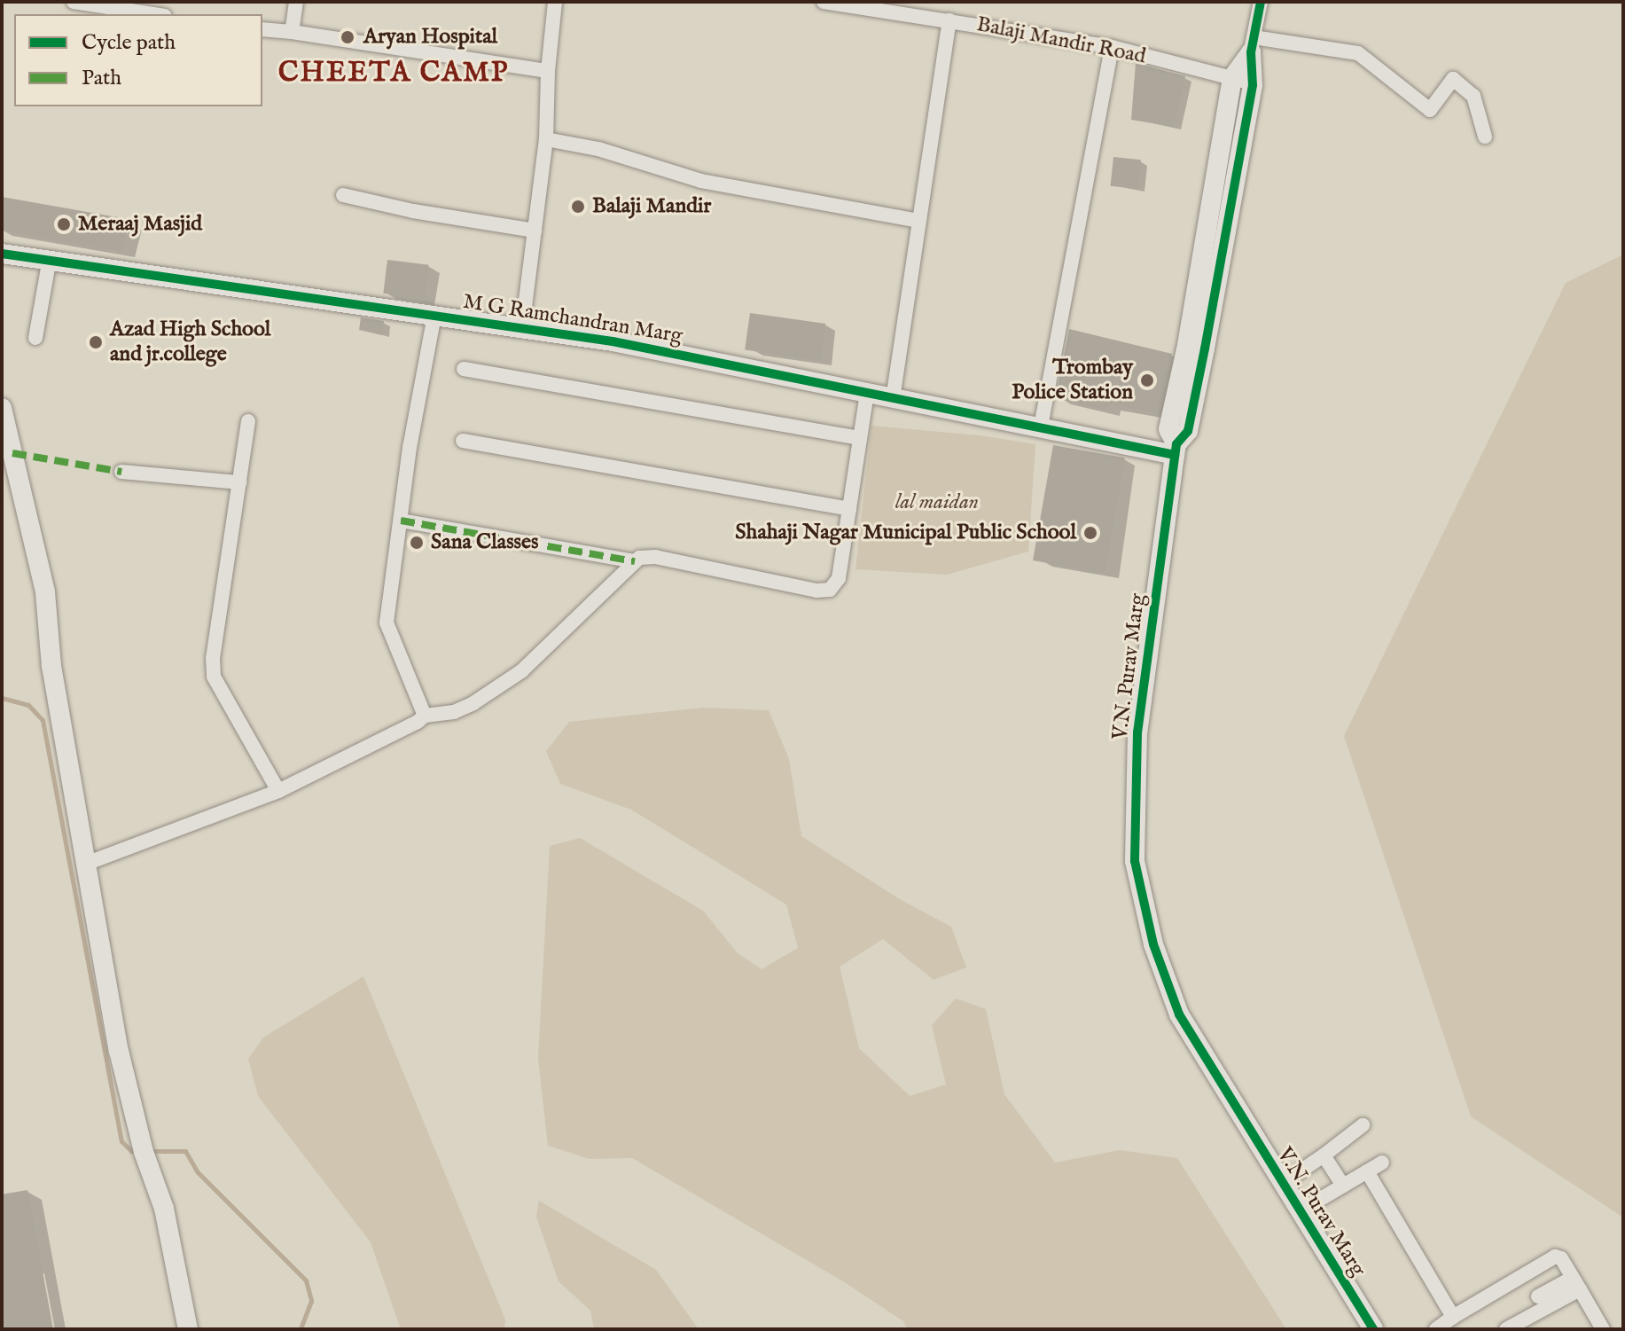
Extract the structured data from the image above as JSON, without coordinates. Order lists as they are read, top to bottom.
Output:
{
  "streets": {
    "street": ["Balaji Mandir Road", "M G Ramchandran Marg", "V.N. Purav Marg"]
  },
  "crossings": [
    ["Balaji Mandir Road", "V.N. Purav Marg"],
    ["M G Ramchandran Marg", "V.N. Purav Marg"]
  ],
  "districts": ["CHEETA CAMP"],
  "parks": ["lal maidan"],
  "places": [
    "Aryan Hospital",
    "Balaji Mandir",
    "Meraaj Masjid",
    "Azad High School and jr.college",
    "Trombay Police Station",
    "Shahaji Nagar Municipal Public School",
    "Sana Classes"
  ],
  "legend": ["Cycle path", "Path"]
}
